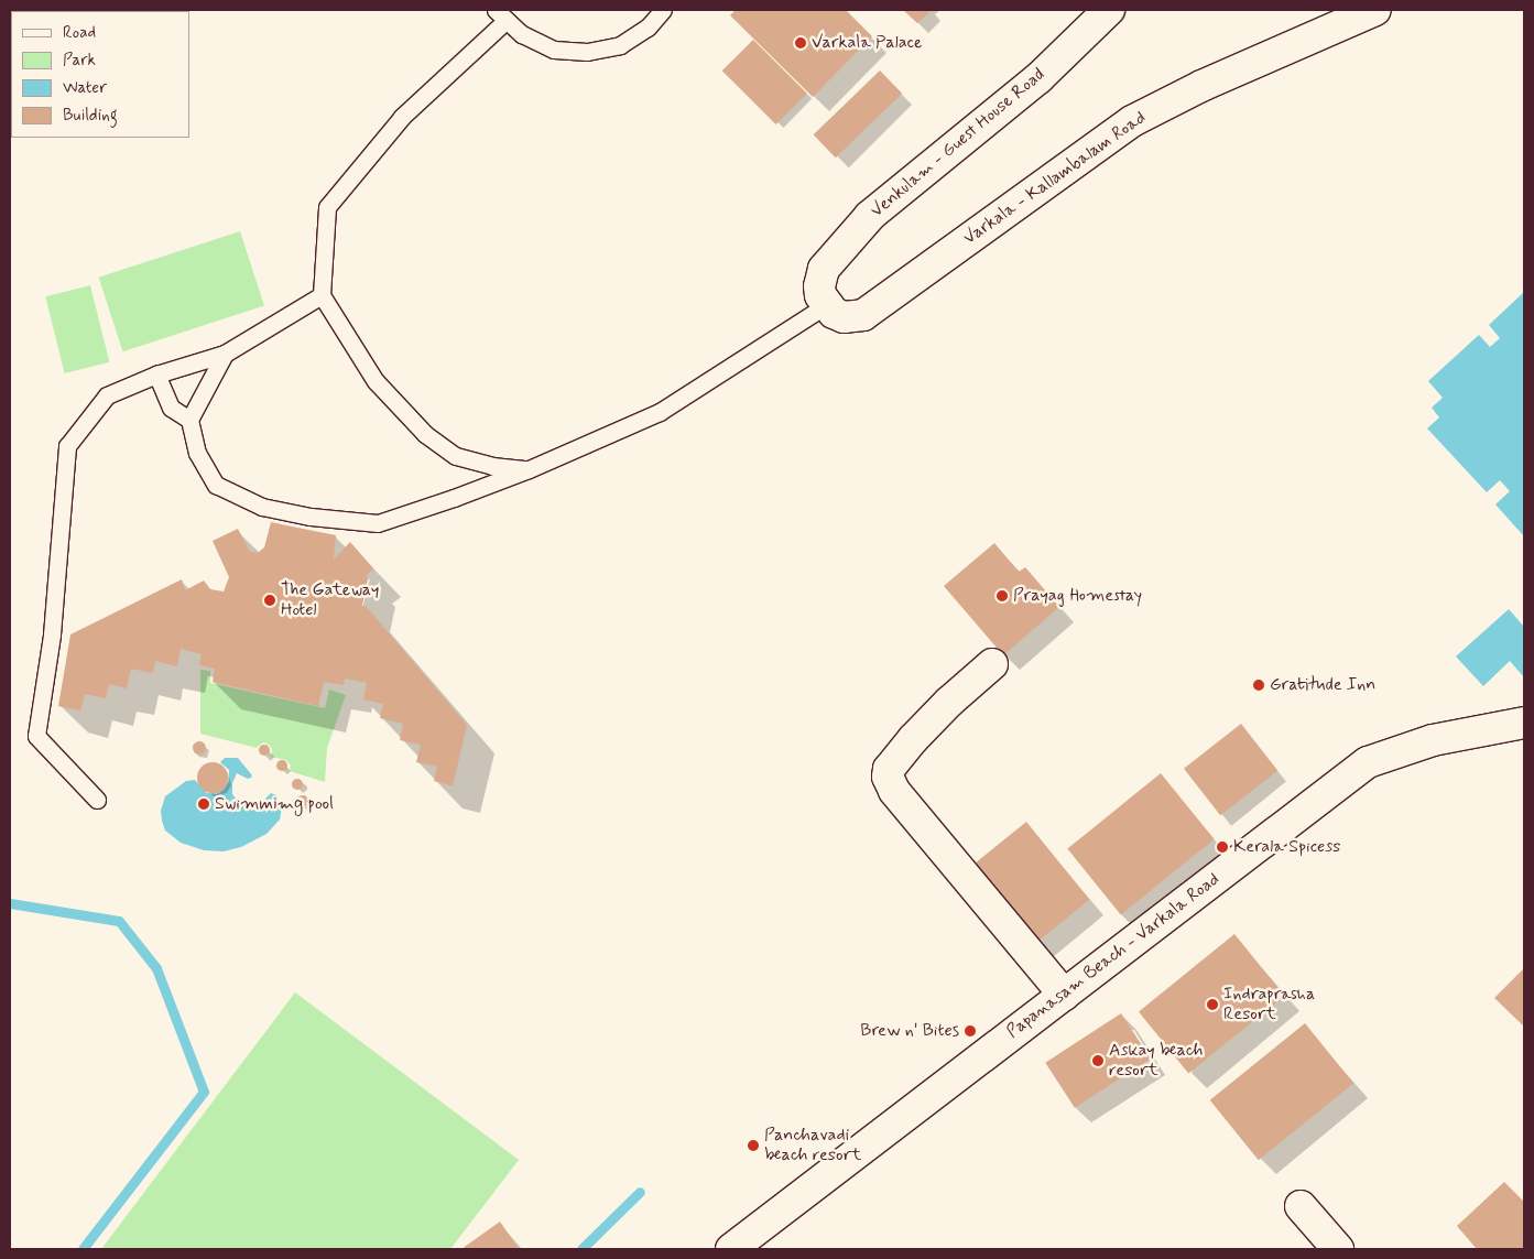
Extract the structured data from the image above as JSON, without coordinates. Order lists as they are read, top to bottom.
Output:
{
  "streets": {
    "street": ["Venkulam - Guest House Road", "Varkala - Kallambalam Road", "Papanasam Beach - Varkala Road"]
  },
  "crossings": [
    ["Venkulam - Guest House Road", "Varkala - Kallambalam Road"]
  ],
  "places": [
    "Varkala Palace",
    "Prayag Homestay",
    "The Gateway Hotel",
    "Gratitude Inn",
    "Swimmimg pool",
    "Kerala Spicess",
    "Indraprasha Resort",
    "Brew n' Bites",
    "Askay beach resort",
    "Panchavadi beach resort"
  ],
  "legend": [
    "Road",
    "Park",
    "Water",
    "Building"
  ]
}
